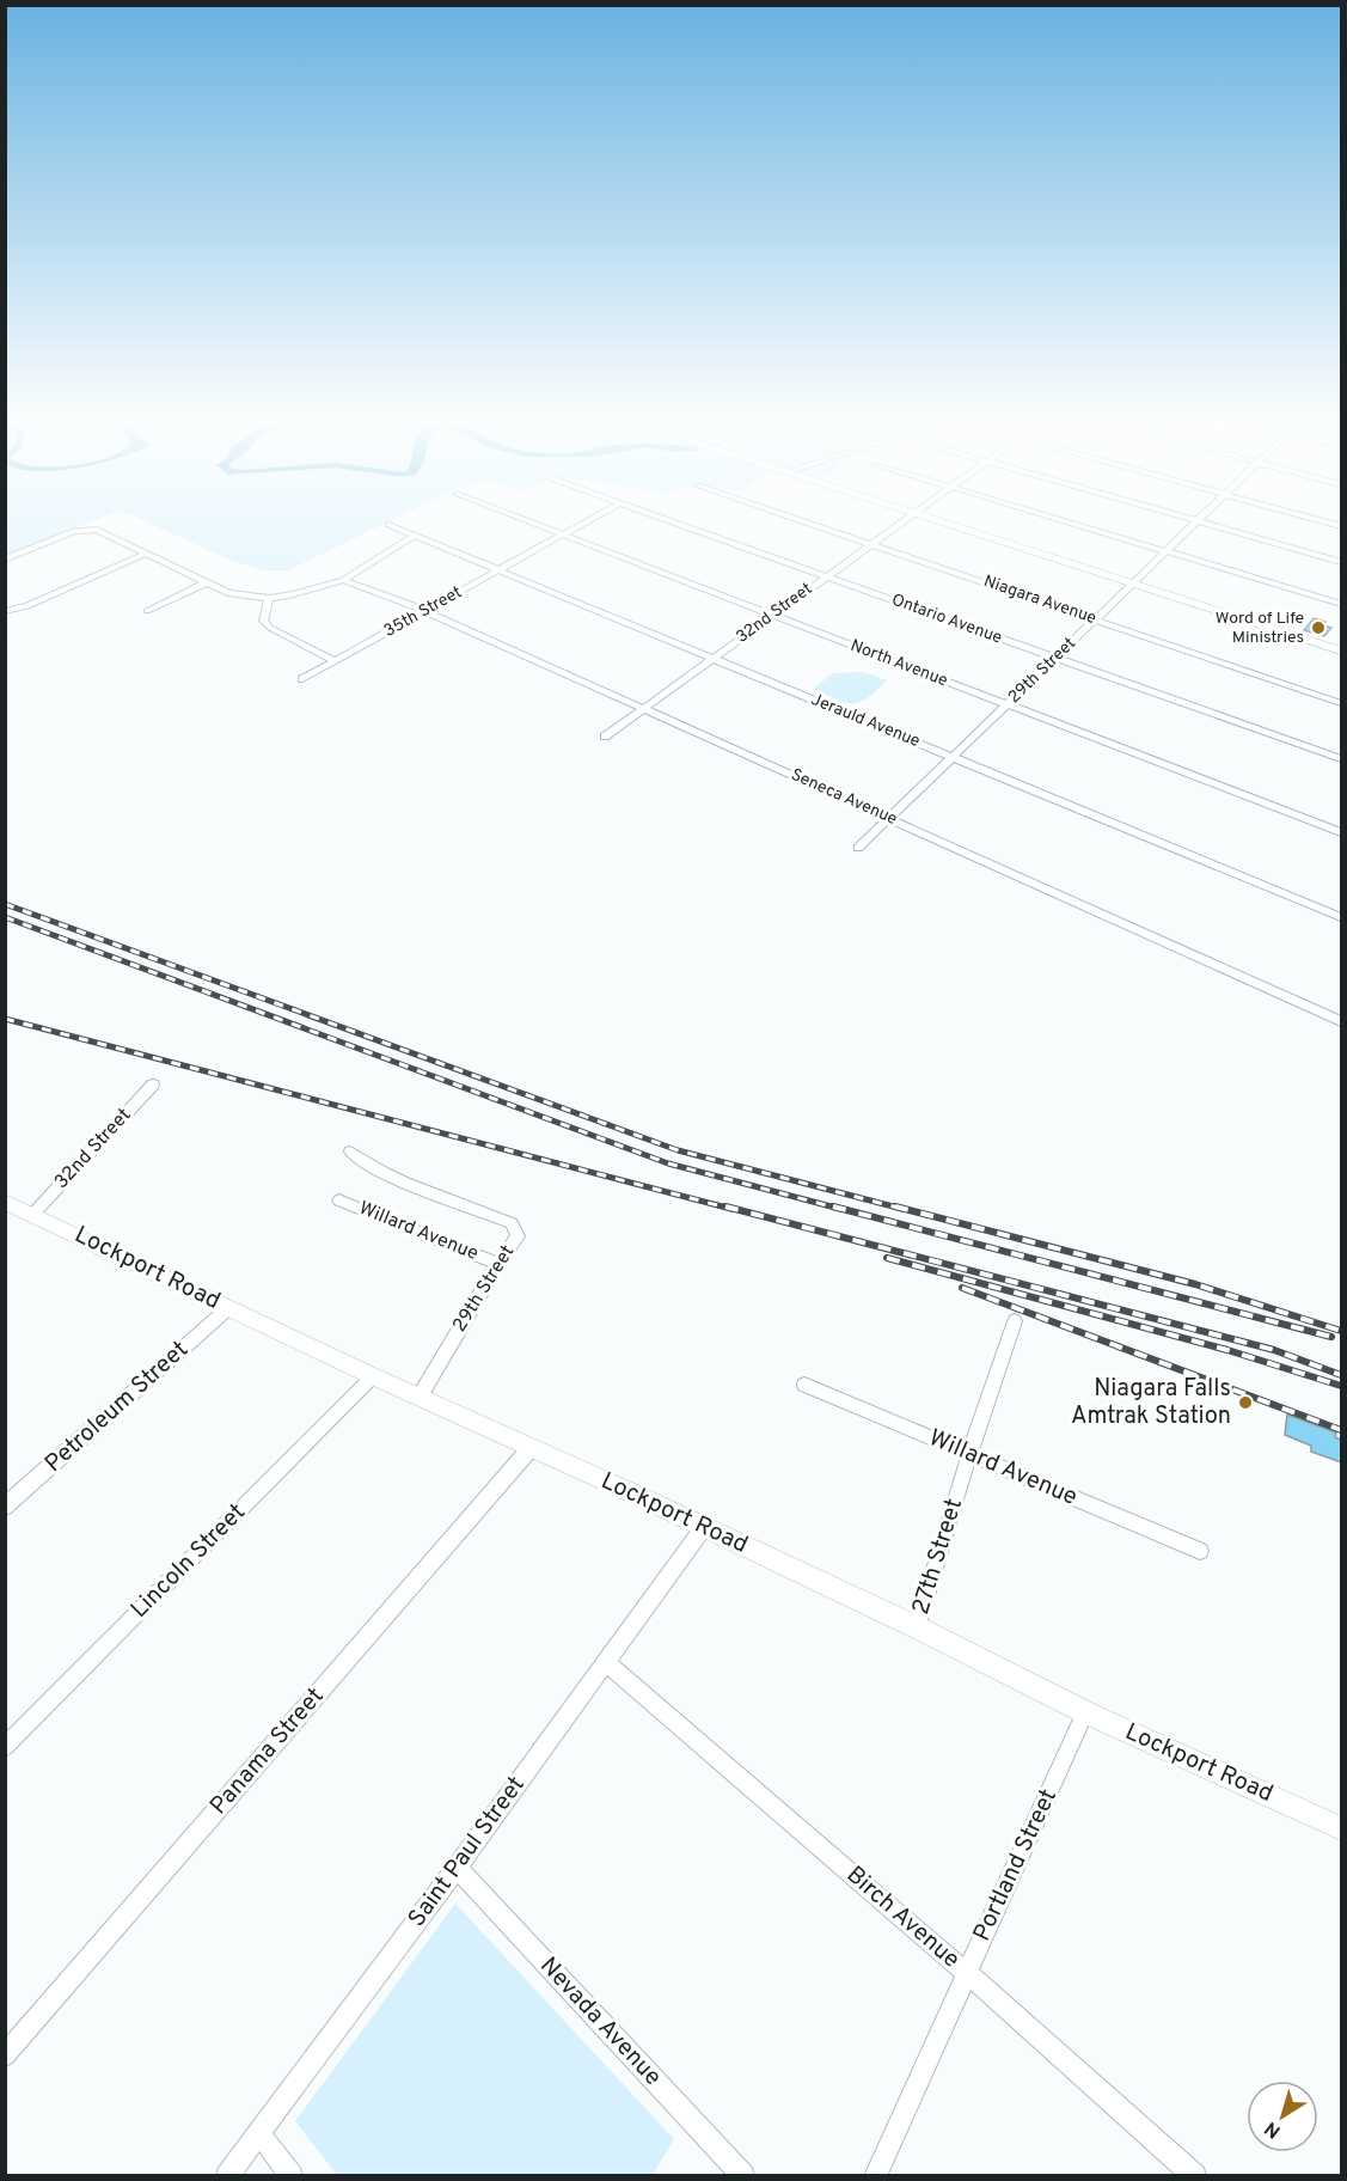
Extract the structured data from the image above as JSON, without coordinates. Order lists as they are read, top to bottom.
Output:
{
  "streets": {
    "street": [
      "Niagara Avenue",
      "35th Street",
      "32nd Street",
      "Ontario Avenue",
      "North Avenue",
      "29th Street",
      "Jerauld Avenue",
      "Seneca Avenue",
      "Willard Avenue",
      "Lockport Road",
      "Petroleum Street",
      "27th Street",
      "Lincoln Street",
      "Panama Street",
      "Saint Paul Street",
      "Portland Street",
      "Birch Avenue",
      "Nevada Avenue"
    ]
  },
  "crossings": [
    ["Niagara Avenue", "32nd Street"],
    ["Niagara Avenue", "29th Street"],
    ["35th Street", "North Avenue"],
    ["35th Street", "Jerauld Avenue"],
    ["35th Street", "Seneca Avenue"],
    ["32nd Street", "Ontario Avenue"],
    ["32nd Street", "North Avenue"],
    ["32nd Street", "Jerauld Avenue"],
    ["32nd Street", "Seneca Avenue"],
    ["32nd Street", "Lockport Road"],
    ["Ontario Avenue", "29th Street"],
    ["North Avenue", "29th Street"],
    ["29th Street", "Jerauld Avenue"],
    ["29th Street", "Seneca Avenue"],
    ["29th Street", "Willard Avenue"],
    ["29th Street", "Lockport Road"],
    ["Willard Avenue", "27th Street"],
    ["Lockport Road", "Petroleum Street"],
    ["Lockport Road", "27th Street"],
    ["Lockport Road", "Lincoln Street"],
    ["Lockport Road", "Panama Street"],
    ["Lockport Road", "Saint Paul Street"],
    ["Lockport Road", "Portland Street"],
    ["Saint Paul Street", "Birch Avenue"],
    ["Saint Paul Street", "Nevada Avenue"],
    ["Portland Street", "Birch Avenue"]
  ],
  "places": ["Word of Life Ministries", "Niagara Falls Amtrak Station"],
  "north": "bottom left"
}
